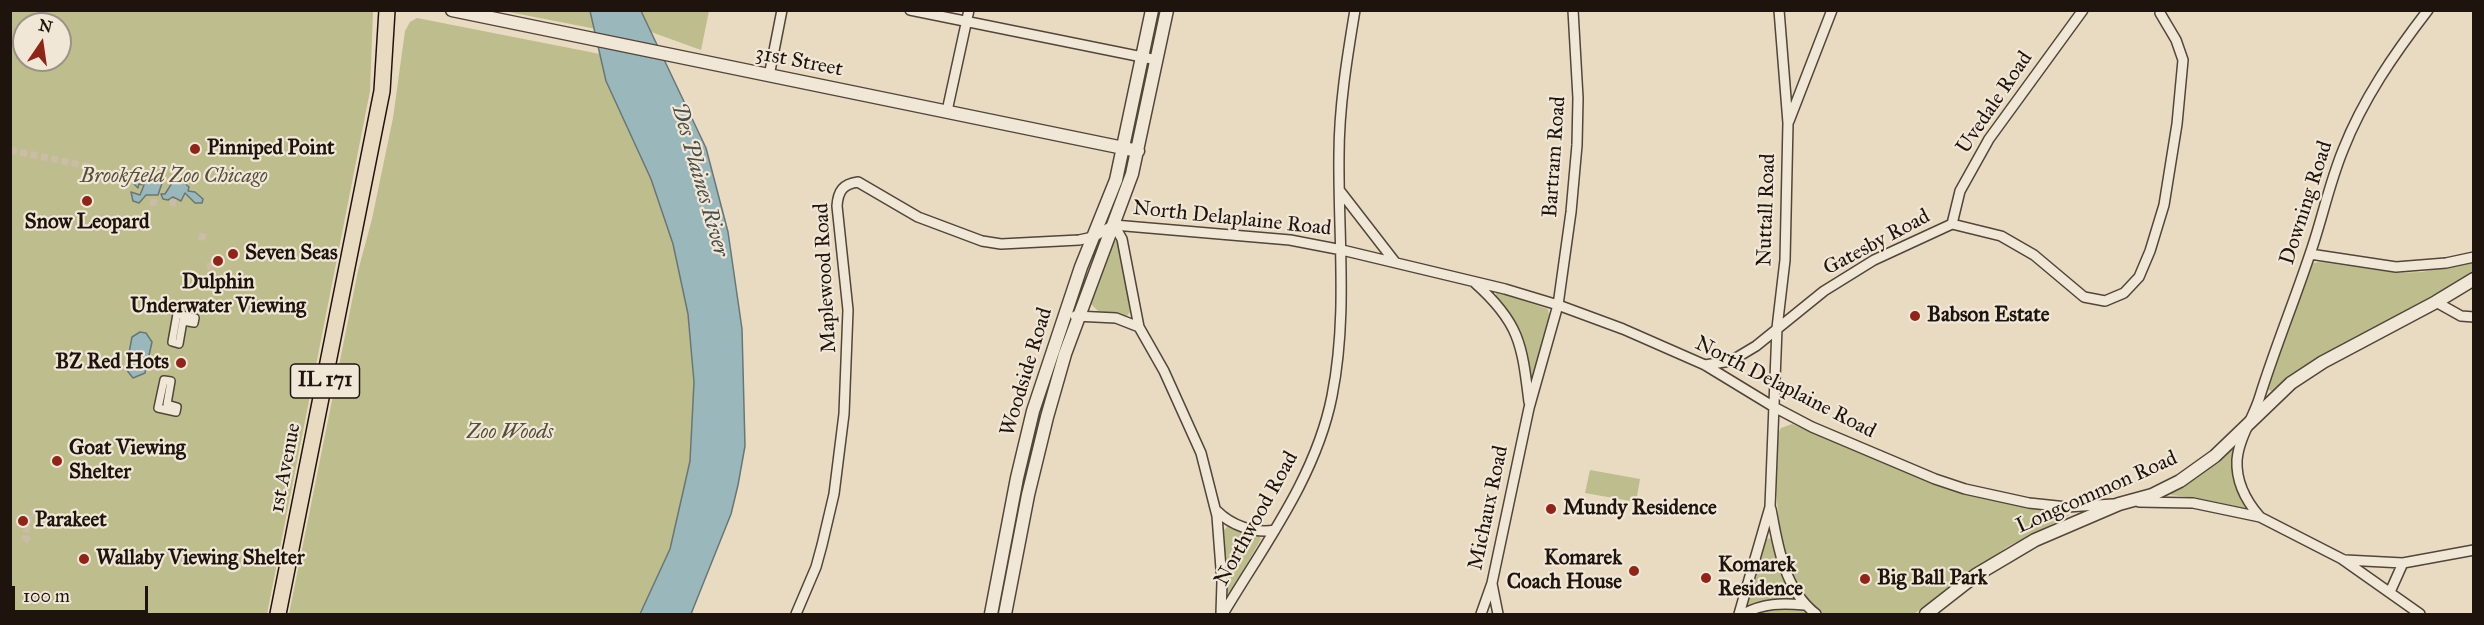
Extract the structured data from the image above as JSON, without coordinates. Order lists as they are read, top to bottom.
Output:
{
  "streets": {
    "main road": ["IL 171", "1st Avenue"],
    "street": [
      "31st Street",
      "Uvedale Road",
      "Bartram Road",
      "Downing Road",
      "Nuttall Road",
      "North Delaplaine Road",
      "Gatesby Road",
      "Maplewood Road",
      "Woodside Road",
      "Longcommon Road",
      "Michaux Road",
      "Northwood Road"
    ]
  },
  "crossings": [
    ["31st Street", "Woodside Road"],
    ["Uvedale Road", "Gatesby Road"],
    ["Bartram Road", "North Delaplaine Road"],
    ["Bartram Road", "Michaux Road"],
    ["Downing Road", "Longcommon Road"],
    ["Nuttall Road", "Gatesby Road"],
    ["North Delaplaine Road", "Maplewood Road"],
    ["North Delaplaine Road", "Woodside Road"],
    ["North Delaplaine Road", "Longcommon Road"],
    ["North Delaplaine Road", "Michaux Road"],
    ["North Delaplaine Road", "Northwood Road"],
    ["Maplewood Road", "Woodside Road"]
  ],
  "water": ["Des Plaines River"],
  "parks": ["Brookfield Zoo Chicago", "Zoo Woods"],
  "places": [
    "Pinniped Point",
    "Snow Leopard",
    "Seven Seas",
    "Dulphin Underwater Viewing",
    "Babson Estate",
    "BZ Red Hots",
    "Goat Viewing Shelter",
    "Mundy Residence",
    "Parakeet",
    "Wallaby Viewing Shelter",
    "Komarek Coach House",
    "Komarek Residence",
    "Big Ball Park"
  ],
  "scale_bar": "100 m",
  "north": "top"
}
